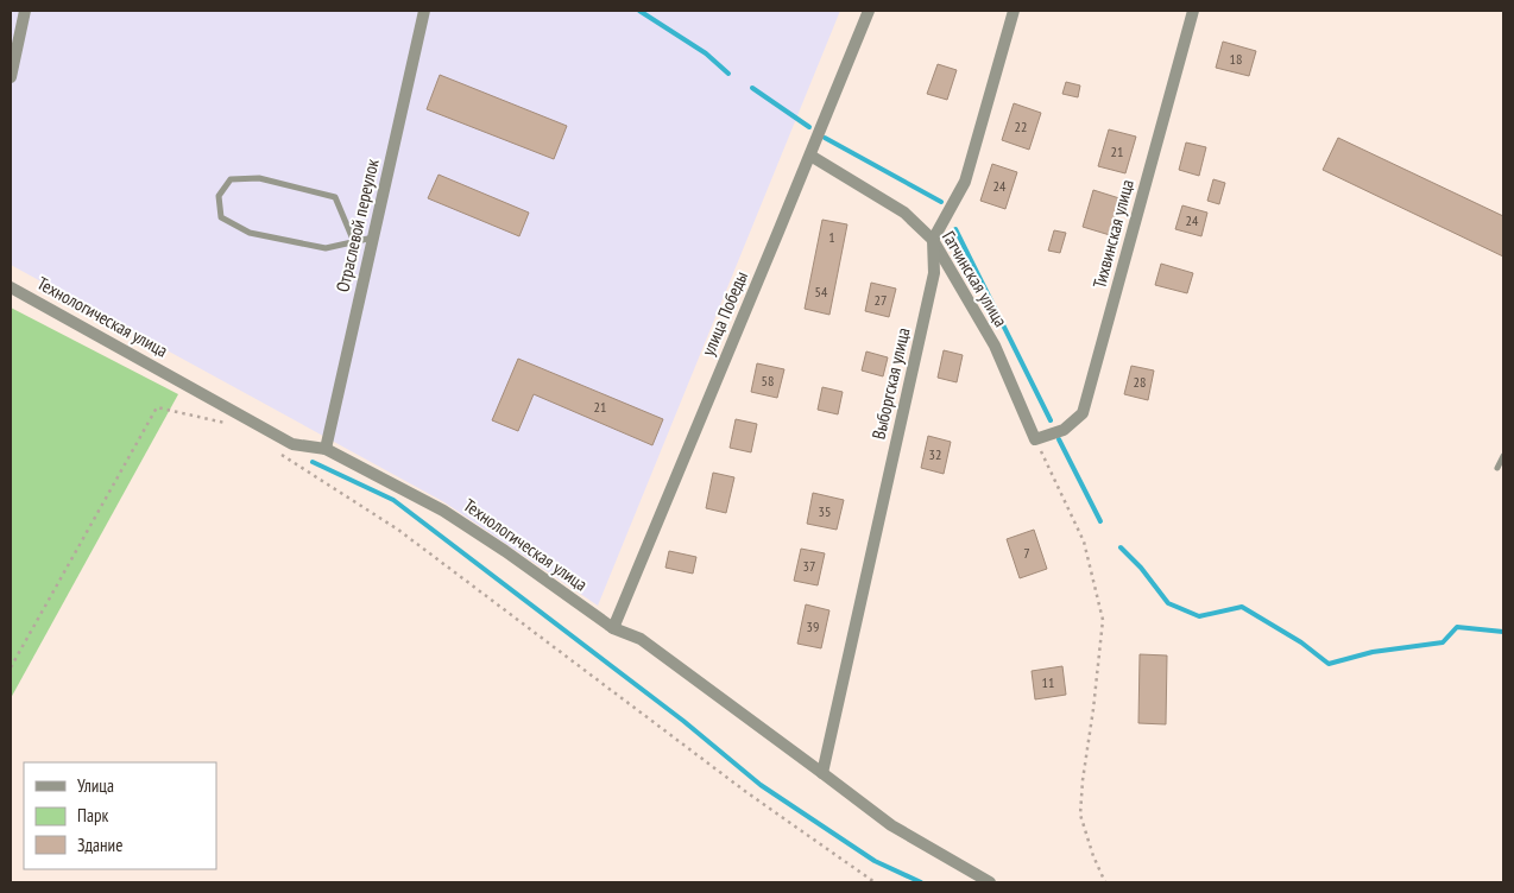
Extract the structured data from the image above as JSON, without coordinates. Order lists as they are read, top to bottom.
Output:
{
  "streets": {
    "street": [
      "Отраслевой переулок",
      "Тихвинская улица",
      "Гатчинская улица",
      "улица Победы",
      "Технологическая улица",
      "Выборгская улица"
    ]
  },
  "crossings": [
    ["Отраслевой переулок", "Технологическая улица"],
    ["Тихвинская улица", "Гатчинская улица"],
    ["Гатчинская улица", "улица Победы"],
    ["Гатчинская улица", "Выборгская улица"],
    ["улица Победы", "Технологическая улица"],
    ["Технологическая улица", "Выборгская улица"]
  ],
  "house_numbers": [
    "18",
    "22",
    "21",
    "24",
    "24",
    "1",
    "54",
    "27",
    "58",
    "28",
    "21",
    "32",
    "35",
    "7",
    "37",
    "39",
    "11"
  ],
  "legend": ["Улица", "Парк", "Здание"]
}
